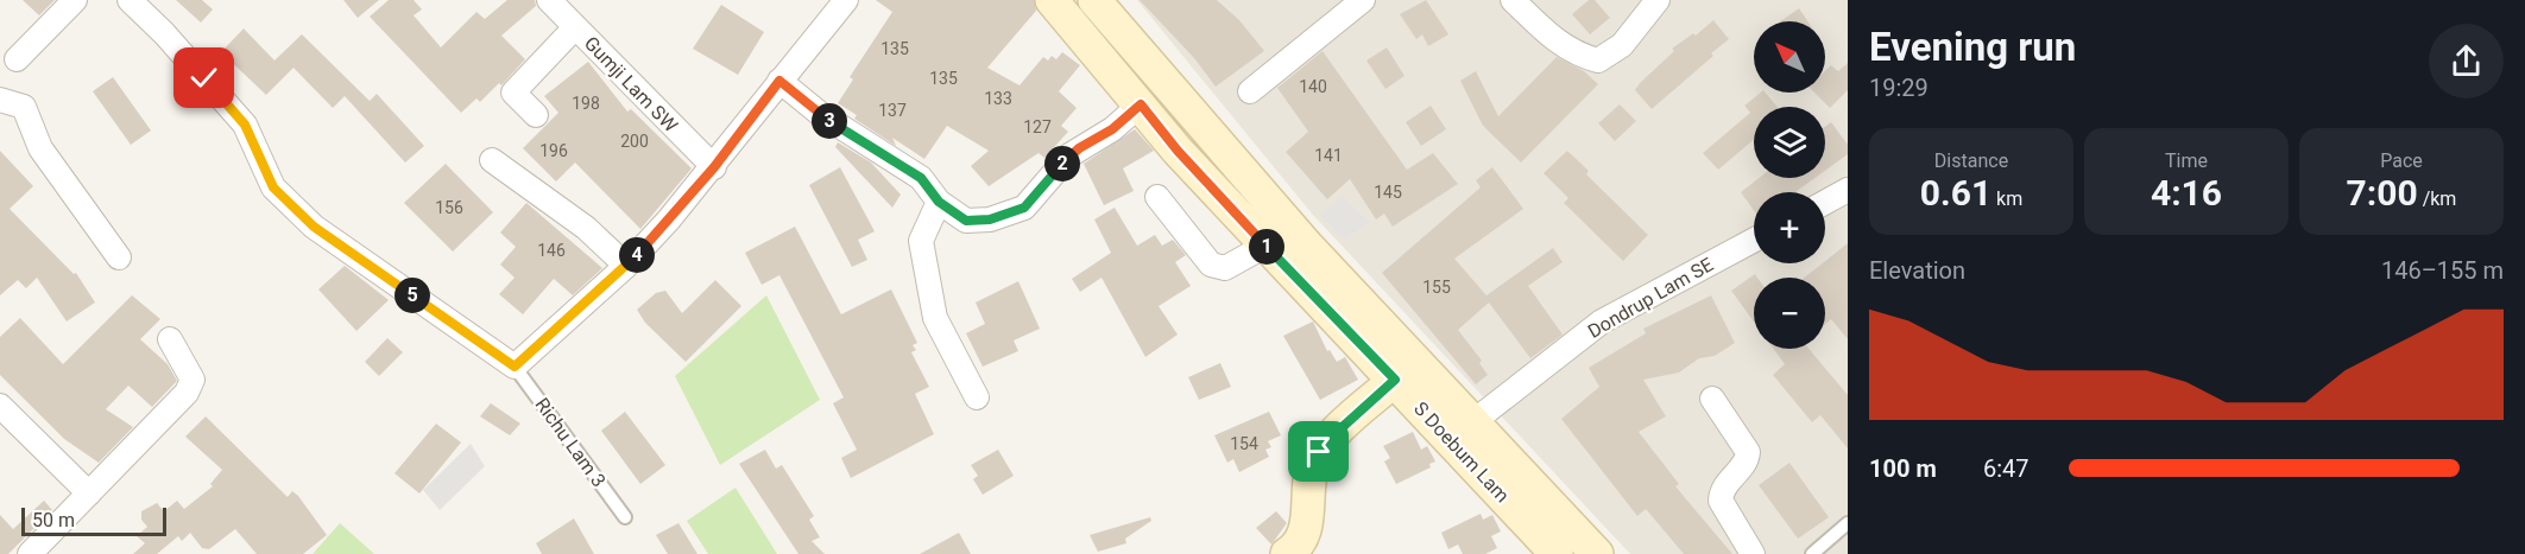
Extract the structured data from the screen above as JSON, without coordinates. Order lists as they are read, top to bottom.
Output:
{
  "streets": {
    "main road": ["S Doebum Lam"],
    "street": ["Gumji Lam SW", "Dondrup Lam SE"],
    "lane": ["Richu Lam 3"]
  },
  "crossings": [
    ["Dondrup Lam SE", "S Doebum Lam"]
  ],
  "house_numbers": [
    "135",
    "135",
    "140",
    "133",
    "198",
    "137",
    "127",
    "200",
    "196",
    "141",
    "145",
    "156",
    "146",
    "155",
    "154"
  ],
  "scale_bar": "50 m",
  "north": "top left",
  "page": {
    "heading": ["Evening run", "19:29"],
    "map_buttons": ["+", "−"],
    "pins": [
      "3",
      "2",
      "1",
      "4",
      "5"
    ],
    "stats": [
      ["Distance", "0.61 km"],
      ["Time", "4:16"],
      ["Pace", "7:00 /km"]
    ],
    "chart": ["Elevation", "146–155 m"],
    "list": [
      {
        "name": "100 m",
        "note": "6:47"
      }
    ],
    "scale": "50 m"
  }
}
